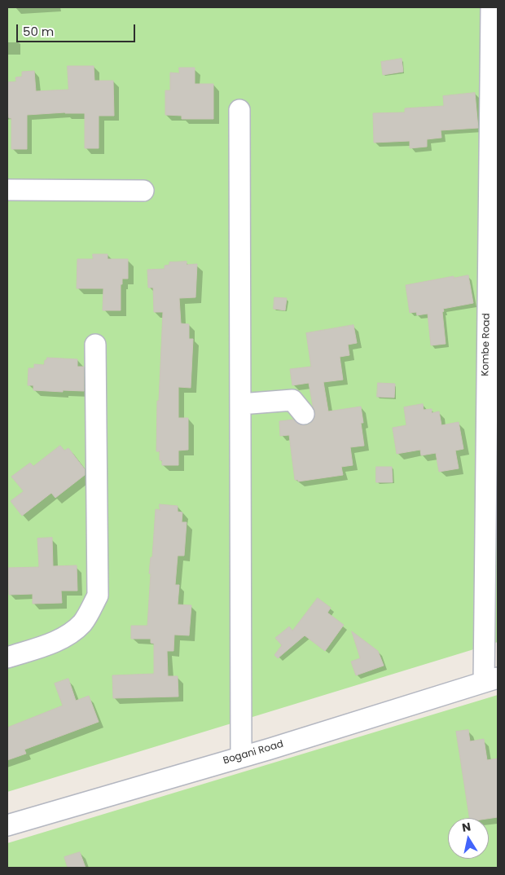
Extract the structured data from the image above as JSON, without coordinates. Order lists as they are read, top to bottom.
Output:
{
  "streets": {
    "street": ["Kombe Road", "Bogani Road"]
  },
  "crossings": [
    ["Kombe Road", "Bogani Road"]
  ],
  "scale_bar": "50 m",
  "north": "top"
}
